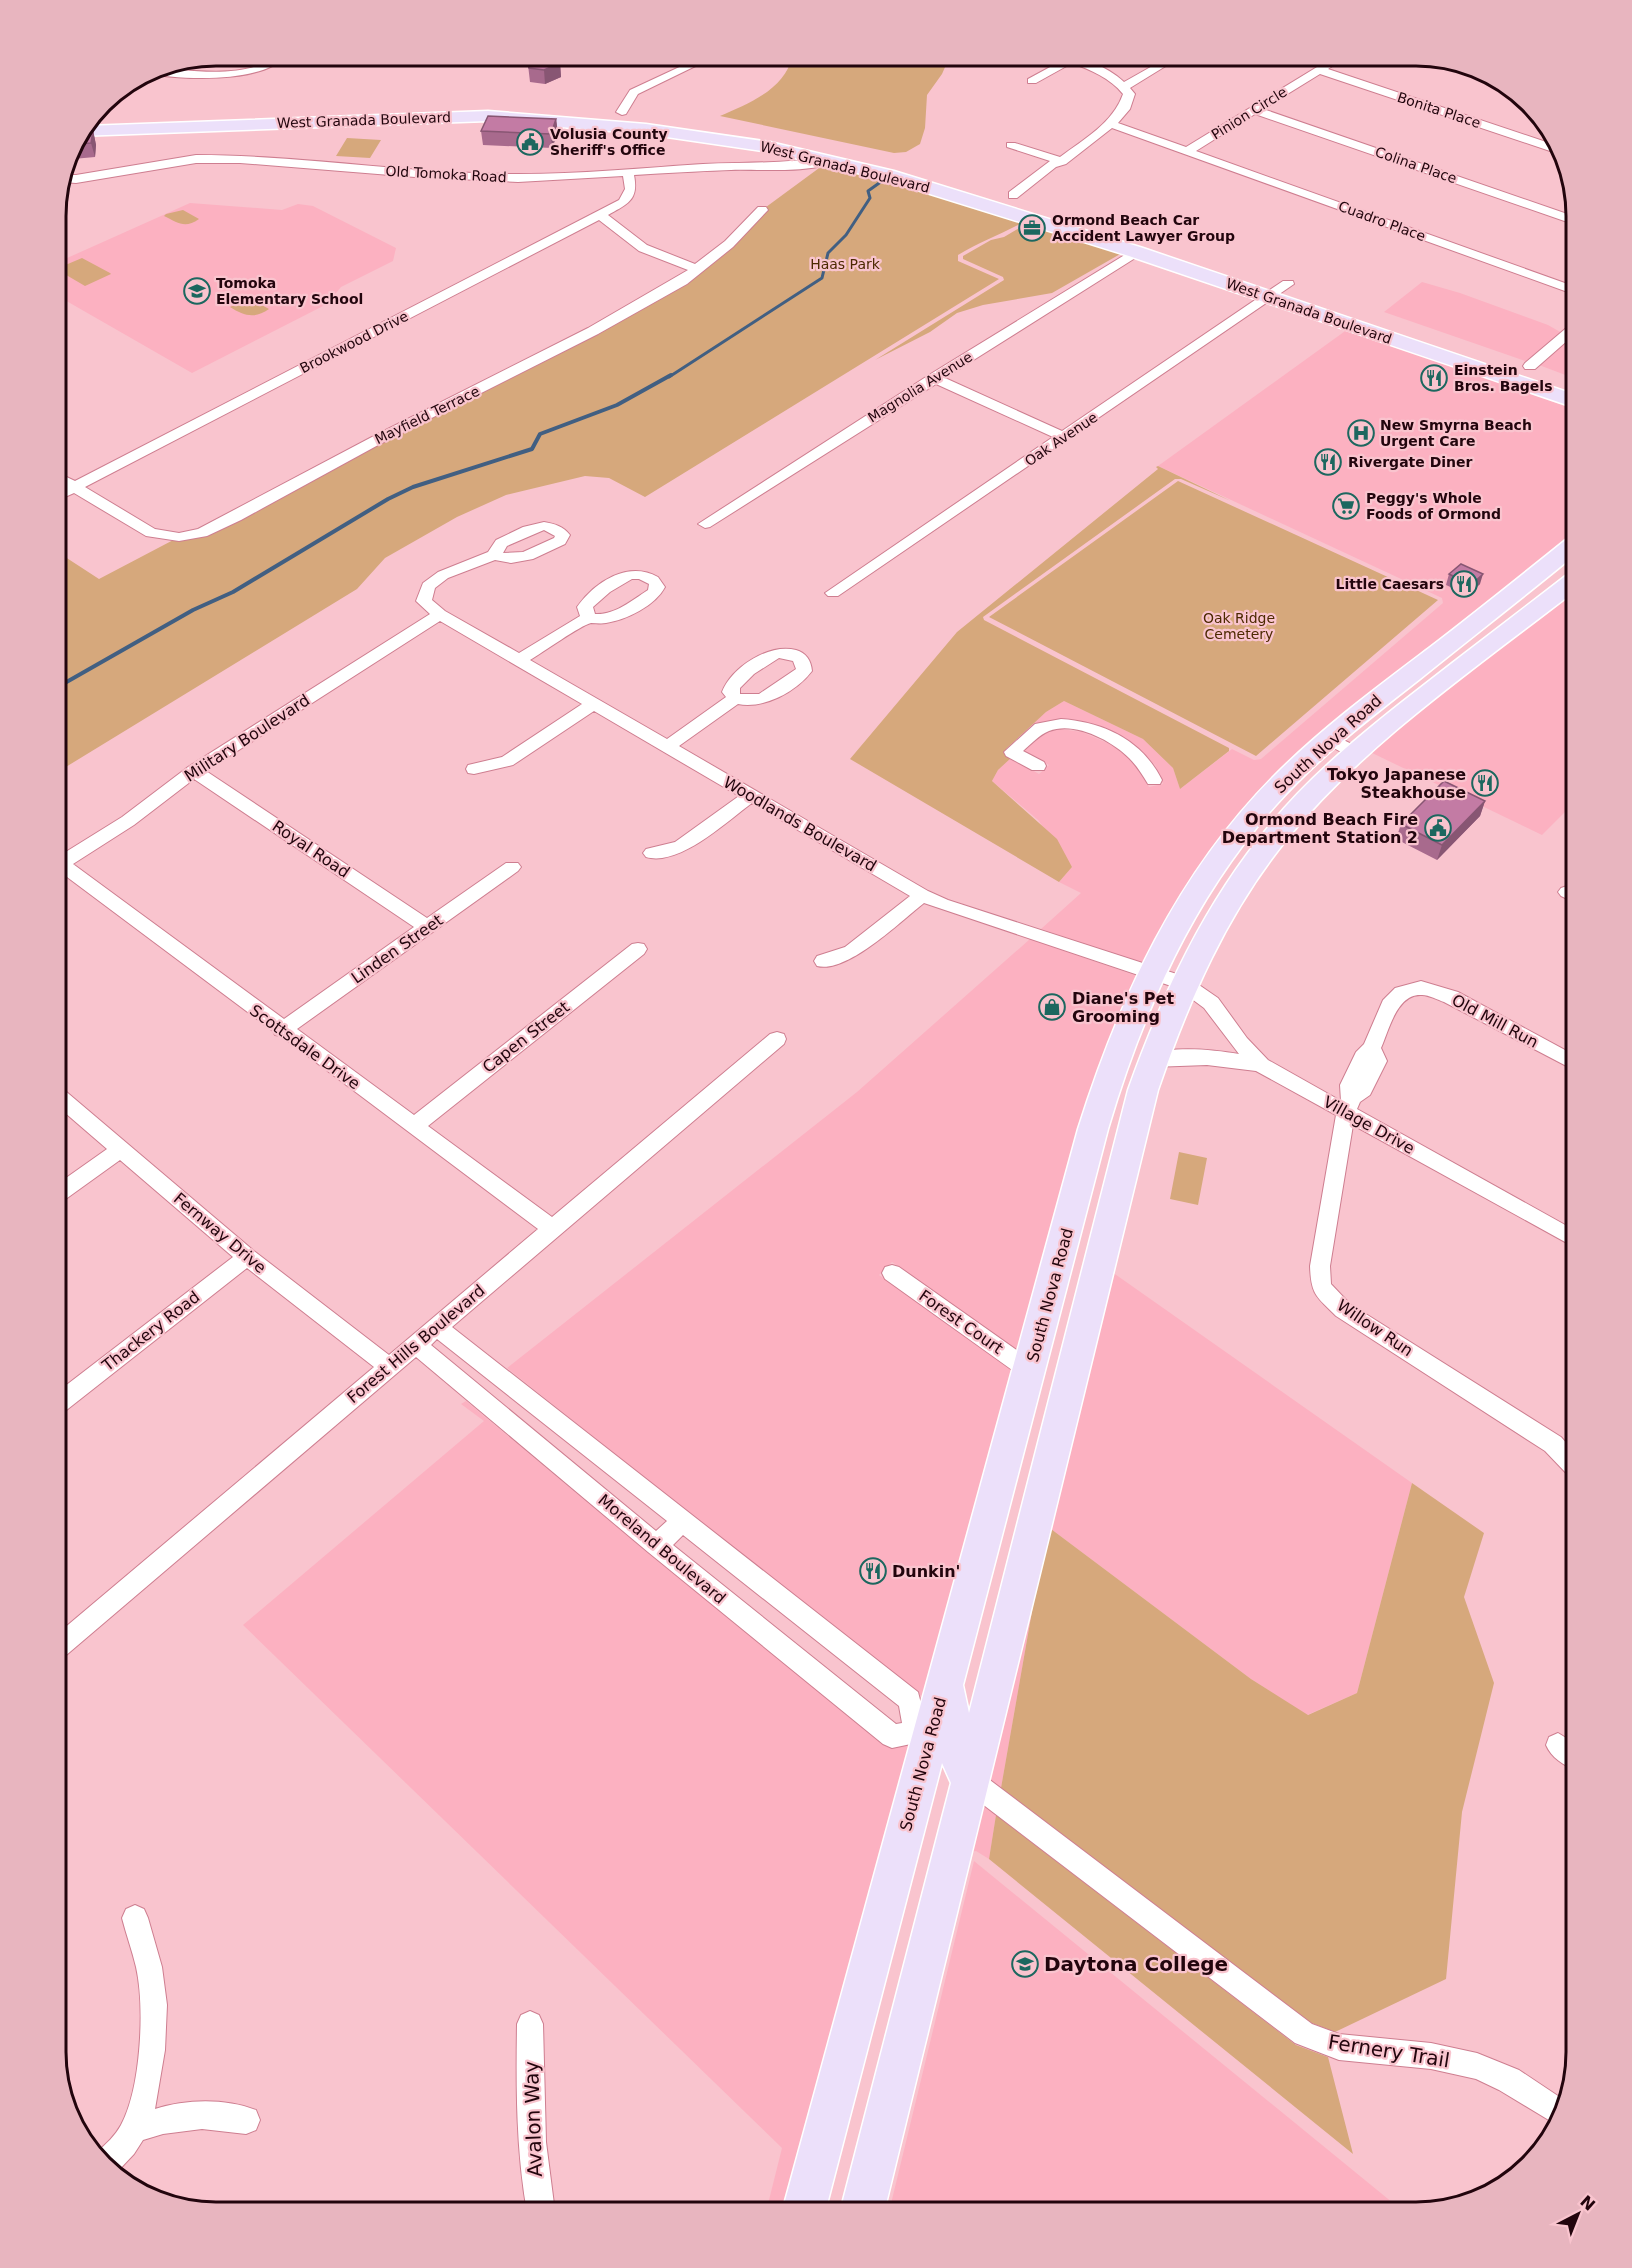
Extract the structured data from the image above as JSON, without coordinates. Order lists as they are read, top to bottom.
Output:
{
  "streets": {
    "main road": ["West Granada Boulevard", "South Nova Road"],
    "street": [
      "Bonita Place",
      "Pinion Circle",
      "Colina Place",
      "Old Tomoka Road",
      "Cuadro Place",
      "Brookwood Drive",
      "Magnolia Avenue",
      "Mayfield Terrace",
      "Oak Avenue",
      "Military Boulevard",
      "Woodlands Boulevard",
      "Royal Road",
      "Linden Street",
      "Old Mill Run",
      "Capen Street",
      "Scottsdale Drive",
      "Village Drive",
      "Fernway Drive",
      "Forest Court",
      "Willow Run",
      "Thackery Road",
      "Forest Hills Boulevard",
      "Moreland Boulevard",
      "Fernery Trail",
      "Avalon Way"
    ]
  },
  "crossings": [
    ["Bonita Place", "Pinion Circle"],
    ["Pinion Circle", "Colina Place"],
    ["Pinion Circle", "Cuadro Place"],
    ["West Granada Boulevard", "Old Tomoka Road"],
    ["West Granada Boulevard", "Magnolia Avenue"],
    ["West Granada Boulevard", "Oak Avenue"],
    ["Old Tomoka Road", "Brookwood Drive"],
    ["Brookwood Drive", "Mayfield Terrace"],
    ["Military Boulevard", "Woodlands Boulevard"],
    ["Military Boulevard", "Royal Road"],
    ["South Nova Road", "Woodlands Boulevard"],
    ["South Nova Road", "Village Drive"],
    ["South Nova Road", "Forest Court"],
    ["South Nova Road", "Moreland Boulevard"],
    ["South Nova Road", "Fernery Trail"],
    ["Woodlands Boulevard", "Village Drive"],
    ["Royal Road", "Linden Street"],
    ["Linden Street", "Scottsdale Drive"],
    ["Old Mill Run", "Village Drive"],
    ["Old Mill Run", "Willow Run"],
    ["Capen Street", "Scottsdale Drive"],
    ["Scottsdale Drive", "Forest Hills Boulevard"],
    ["Village Drive", "Willow Run"],
    ["Fernway Drive", "Thackery Road"],
    ["Fernway Drive", "Forest Hills Boulevard"],
    ["Forest Hills Boulevard", "Moreland Boulevard"]
  ],
  "parks": ["Haas Park", "Oak Ridge Cemetery"],
  "places": {
    "public building": ["Volusia County Sheriff's Office", "Ormond Beach Fire Department Station 2"],
    "office": ["Ormond Beach Car Accident Lawyer Group"],
    "school or university": ["Tomoka Elementary School", "Daytona College"],
    "restaurant": [
      "Einstein Bros. Bagels",
      "Rivergate Diner",
      "Little Caesars",
      "Tokyo Japanese Steakhouse",
      "Dunkin'"
    ],
    "hospital": ["New Smyrna Beach Urgent Care"],
    "supermarket": ["Peggy's Whole Foods of Ormond"],
    "shop": ["Diane's Pet Grooming"]
  },
  "north": "top right"
}
